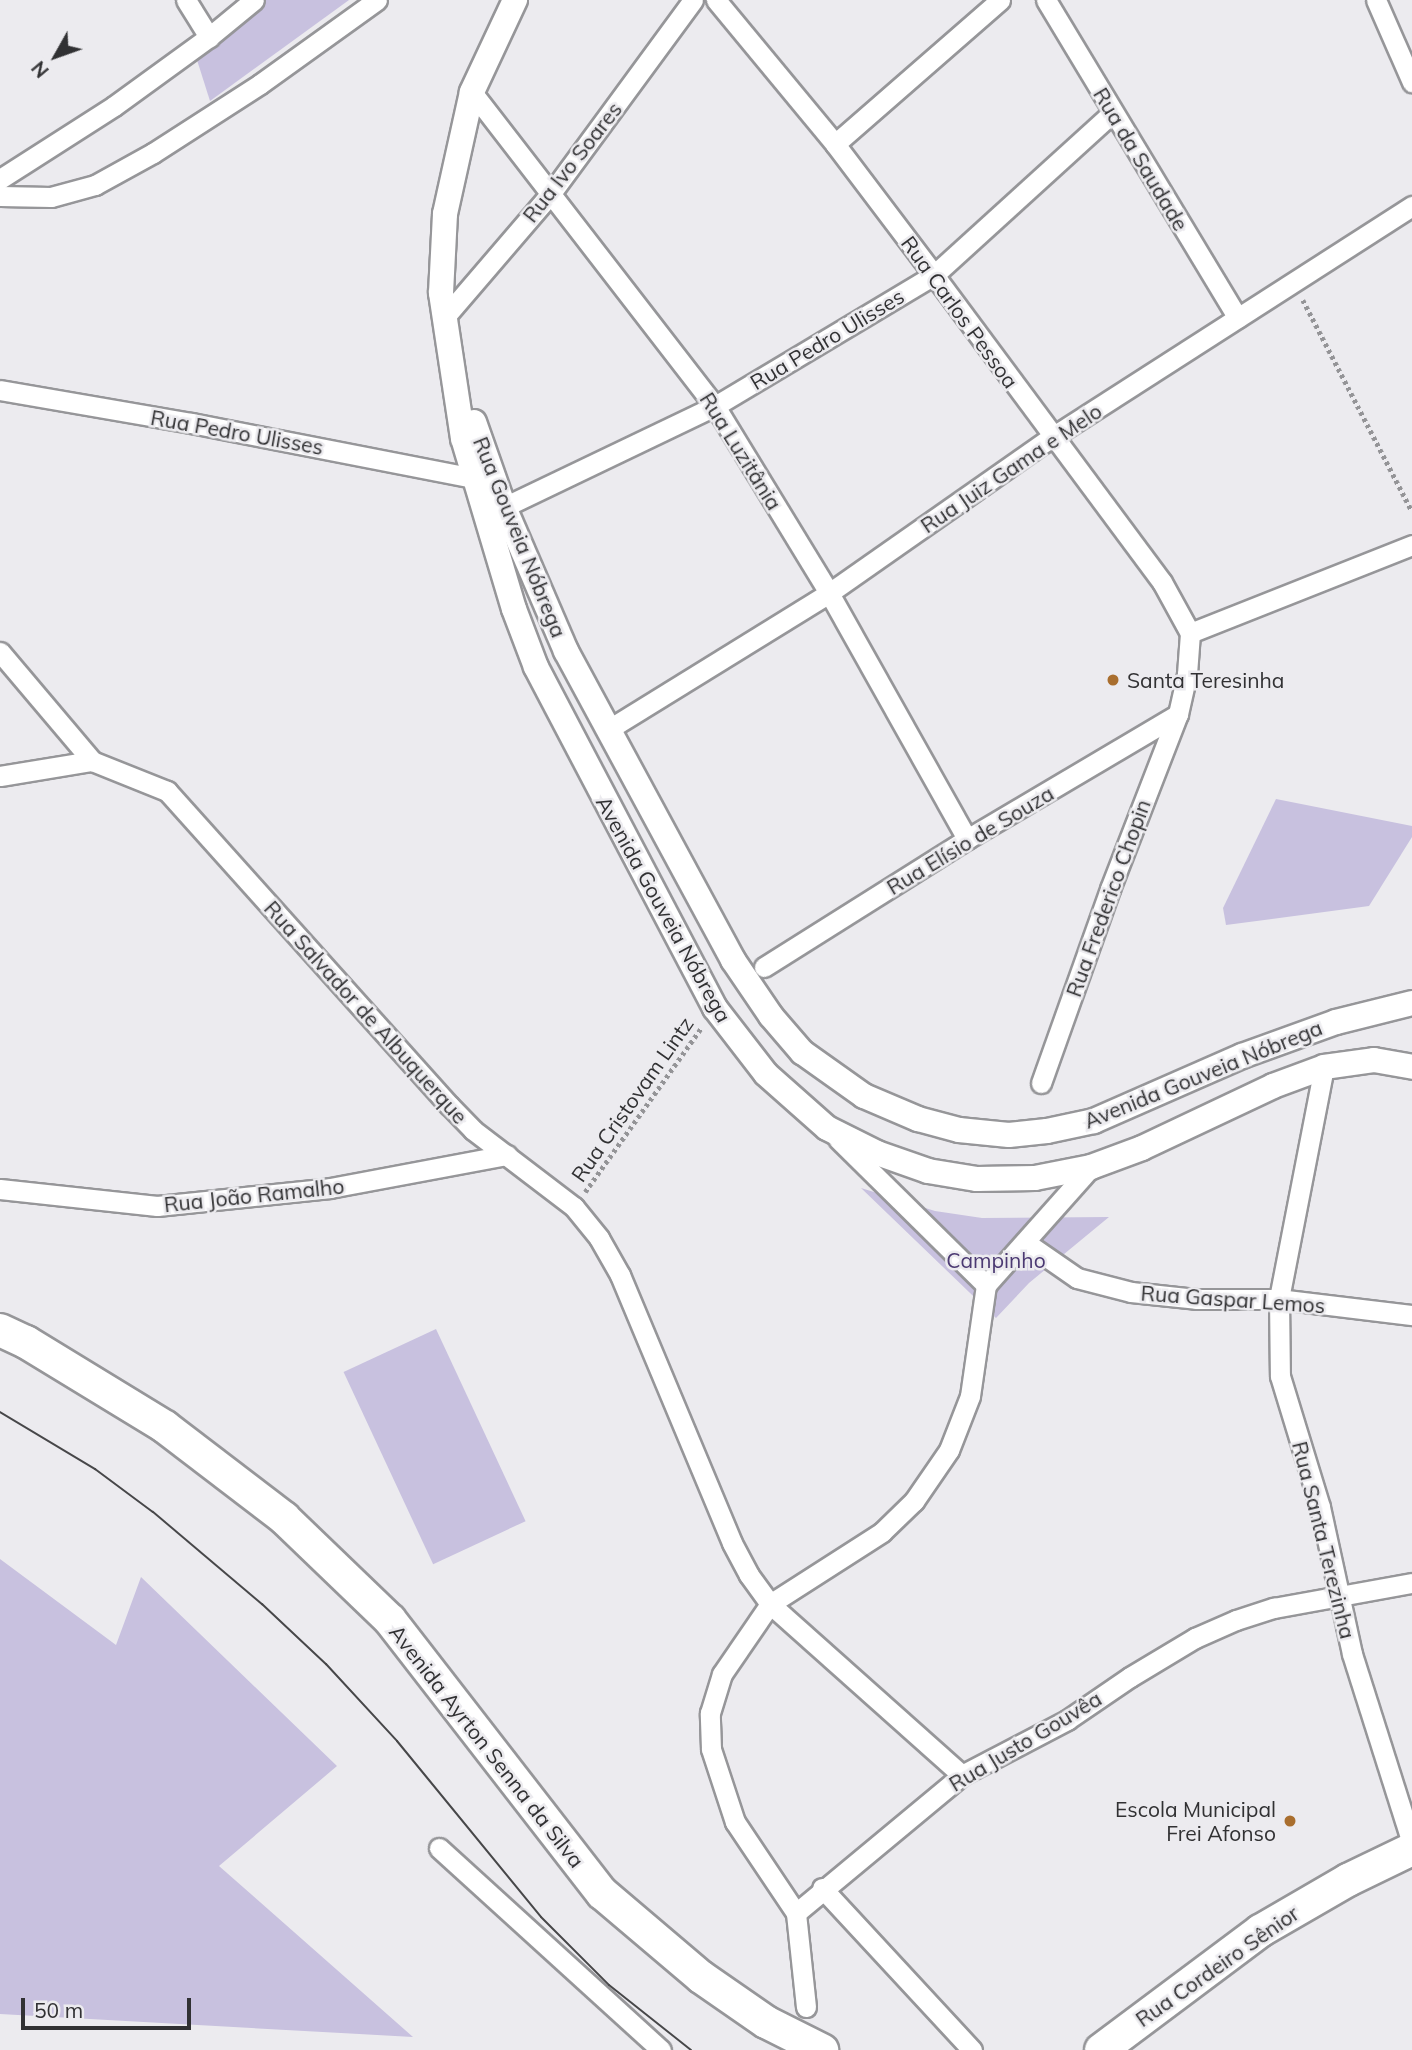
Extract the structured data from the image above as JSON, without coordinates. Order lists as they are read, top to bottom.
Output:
{
  "streets": {
    "main road": ["Avenida Ayrton Senna da Silva", "Rua Cordeiro Sênior"],
    "street": [
      "Rua da Saudade",
      "Rua Ivo Soares",
      "Rua Carlos Pessoa",
      "Rua Pedro Ulisses",
      "Rua Luzitânia",
      "Rua Juiz Gama e Melo",
      "Rua Gouveia Nóbrega",
      "Rua Elísio de Souza",
      "Rua Frederico Chopin",
      "Avenida Gouveia Nóbrega",
      "Rua Salvador de Albuquerque",
      "Rua João Ramalho",
      "Rua Gaspar Lemos",
      "Rua Santa Terezinha",
      "Rua Justo Gouvêa"
    ],
    "path": ["Rua Cristovam Lintz"]
  },
  "crossings": [
    ["Rua da Saudade", "Rua Pedro Ulisses"],
    ["Rua da Saudade", "Rua Juiz Gama e Melo"],
    ["Rua Ivo Soares", "Rua Luzitânia"],
    ["Rua Ivo Soares", "Rua Gouveia Nóbrega"],
    ["Rua Carlos Pessoa", "Rua Pedro Ulisses"],
    ["Rua Carlos Pessoa", "Rua Juiz Gama e Melo"],
    ["Rua Carlos Pessoa", "Rua Frederico Chopin"],
    ["Rua Pedro Ulisses", "Rua Luzitânia"],
    ["Rua Pedro Ulisses", "Rua Gouveia Nóbrega"],
    ["Rua Pedro Ulisses", "Avenida Gouveia Nóbrega"],
    ["Rua Luzitânia", "Rua Juiz Gama e Melo"],
    ["Rua Luzitânia", "Rua Gouveia Nóbrega"],
    ["Rua Luzitânia", "Rua Elísio de Souza"],
    ["Rua Juiz Gama e Melo", "Rua Gouveia Nóbrega"],
    ["Rua Juiz Gama e Melo", "Avenida Gouveia Nóbrega"],
    ["Rua Gouveia Nóbrega", "Avenida Gouveia Nóbrega"],
    ["Rua Elísio de Souza", "Rua Frederico Chopin"],
    ["Avenida Gouveia Nóbrega", "Rua Cristovam Lintz"],
    ["Avenida Gouveia Nóbrega", "Rua Santa Terezinha"],
    ["Rua Salvador de Albuquerque", "Rua Cristovam Lintz"],
    ["Rua Salvador de Albuquerque", "Rua João Ramalho"],
    ["Rua Salvador de Albuquerque", "Rua Justo Gouvêa"],
    ["Rua Gaspar Lemos", "Rua Santa Terezinha"],
    ["Rua Santa Terezinha", "Rua Justo Gouvêa"]
  ],
  "parks": ["Campinho"],
  "places": ["Santa Teresinha", "Escola Municipal Frei Afonso"],
  "scale_bar": "50 m",
  "north": "bottom left"
}
